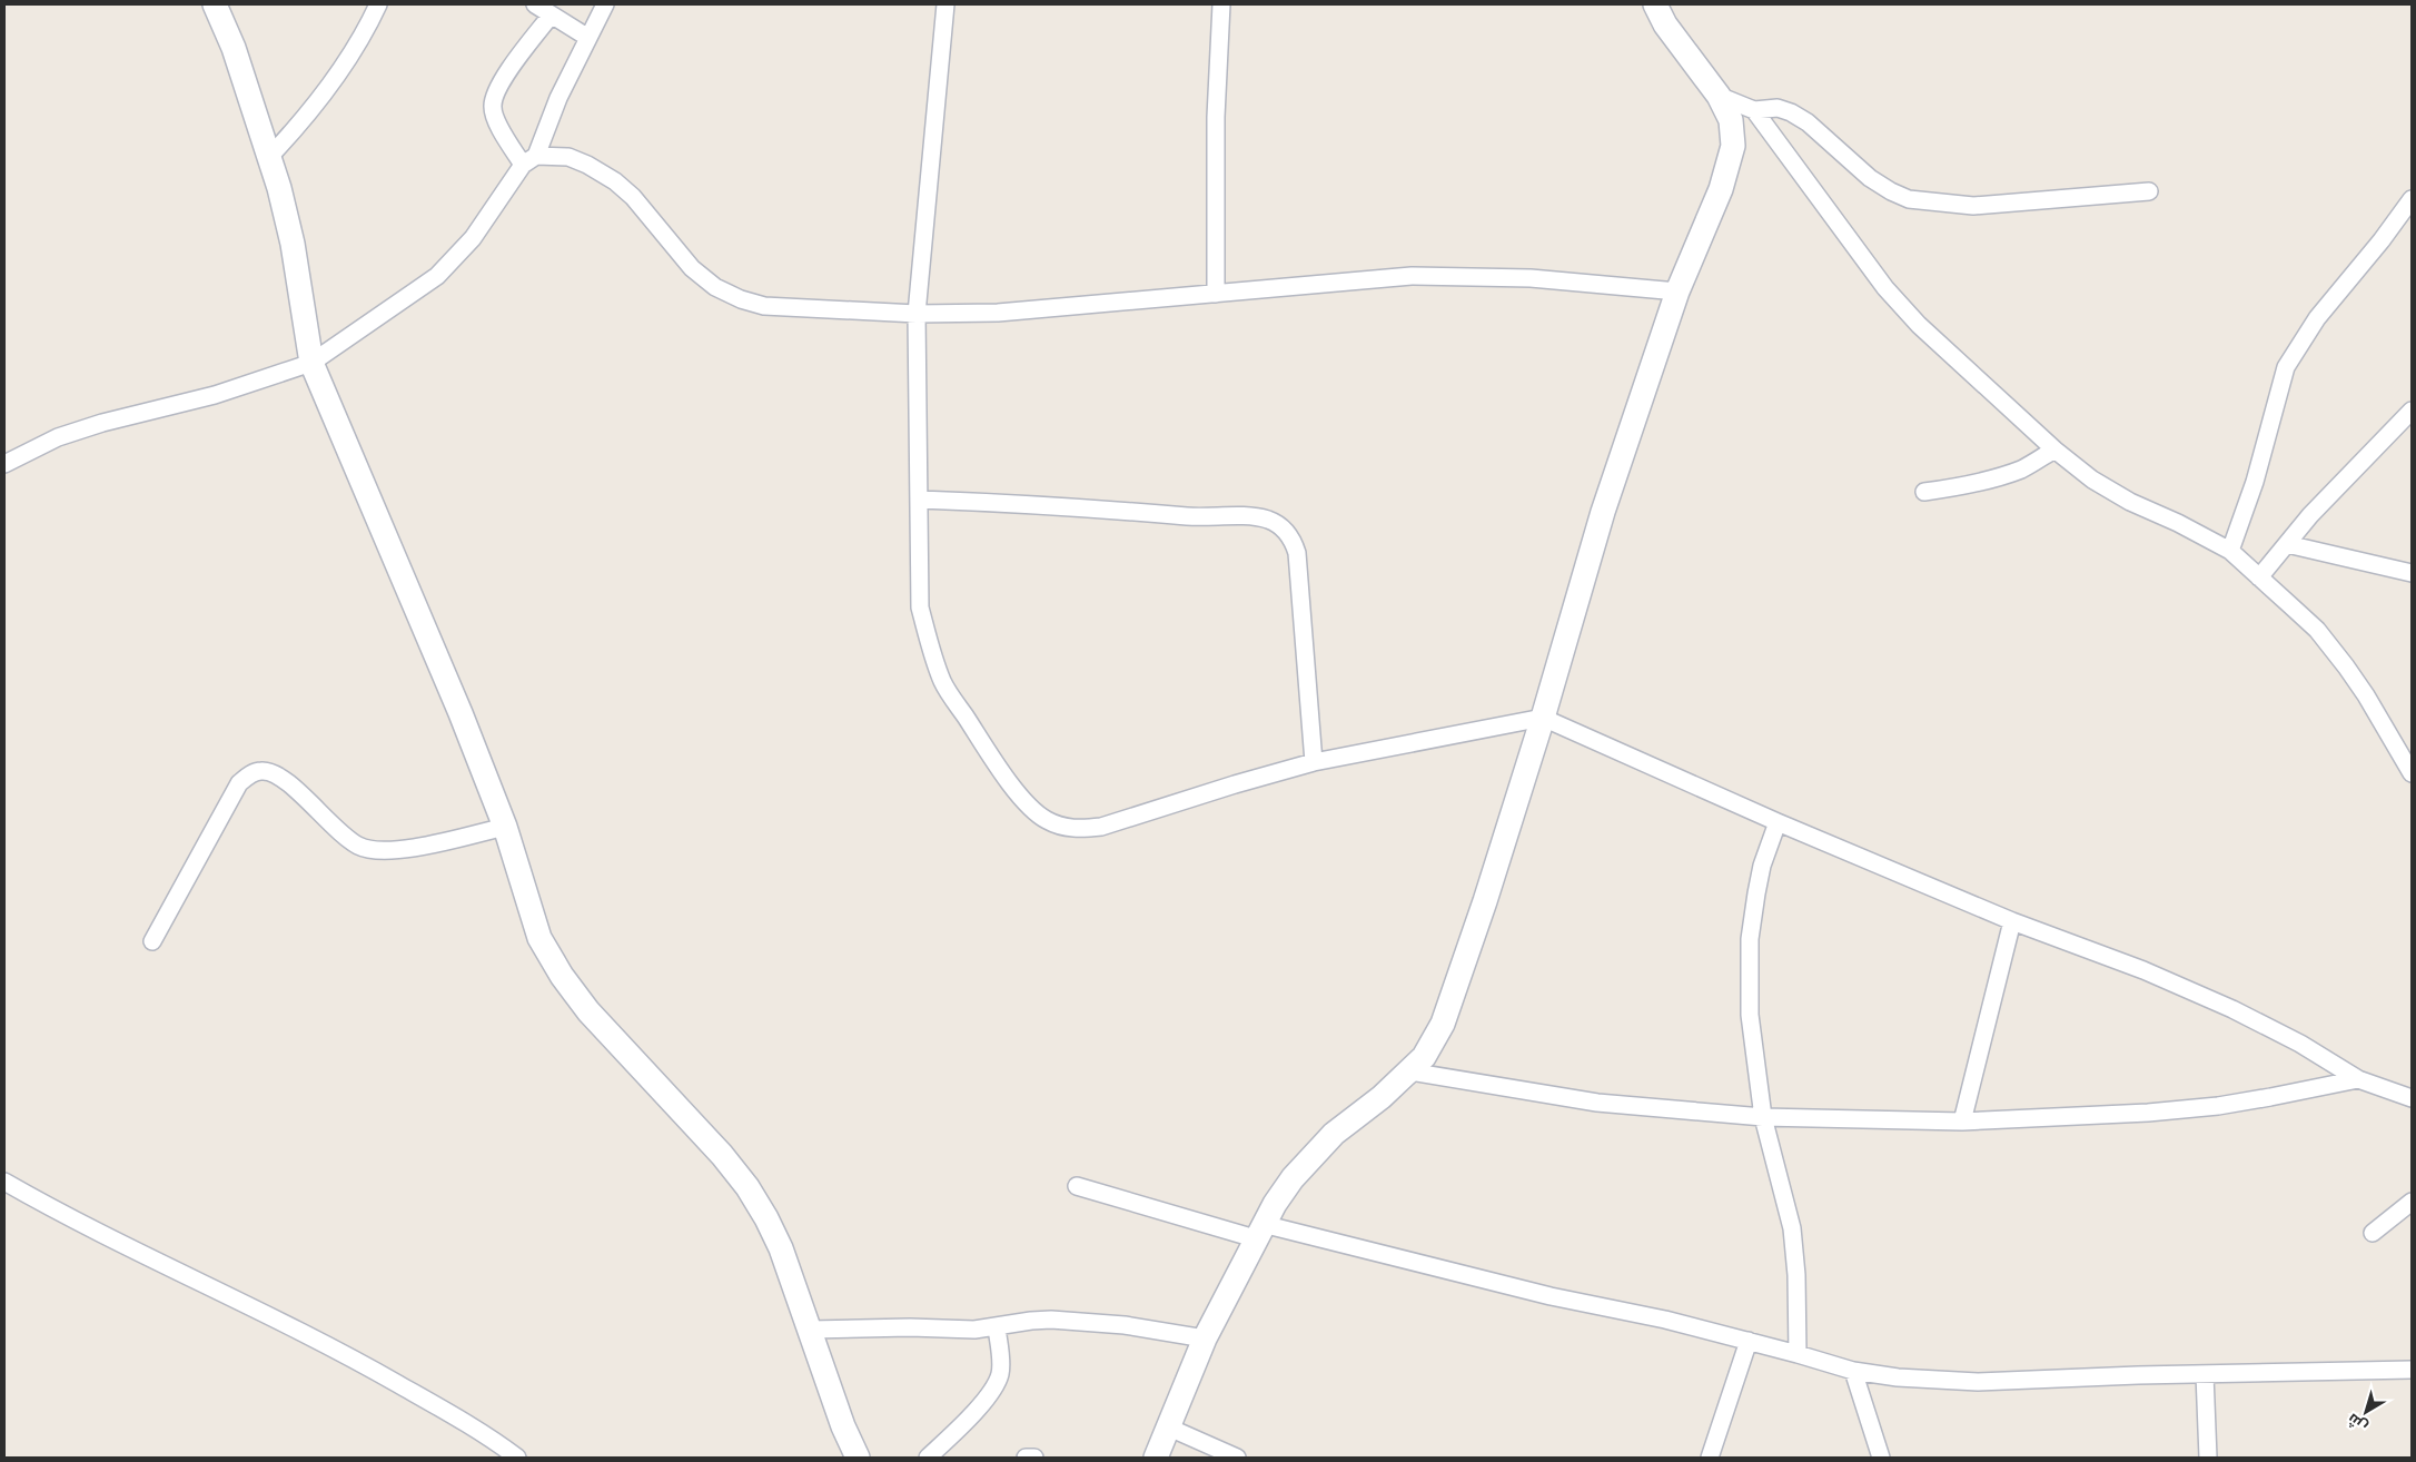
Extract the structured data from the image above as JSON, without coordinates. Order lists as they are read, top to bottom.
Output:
{
  "north": "bottom left"
}
